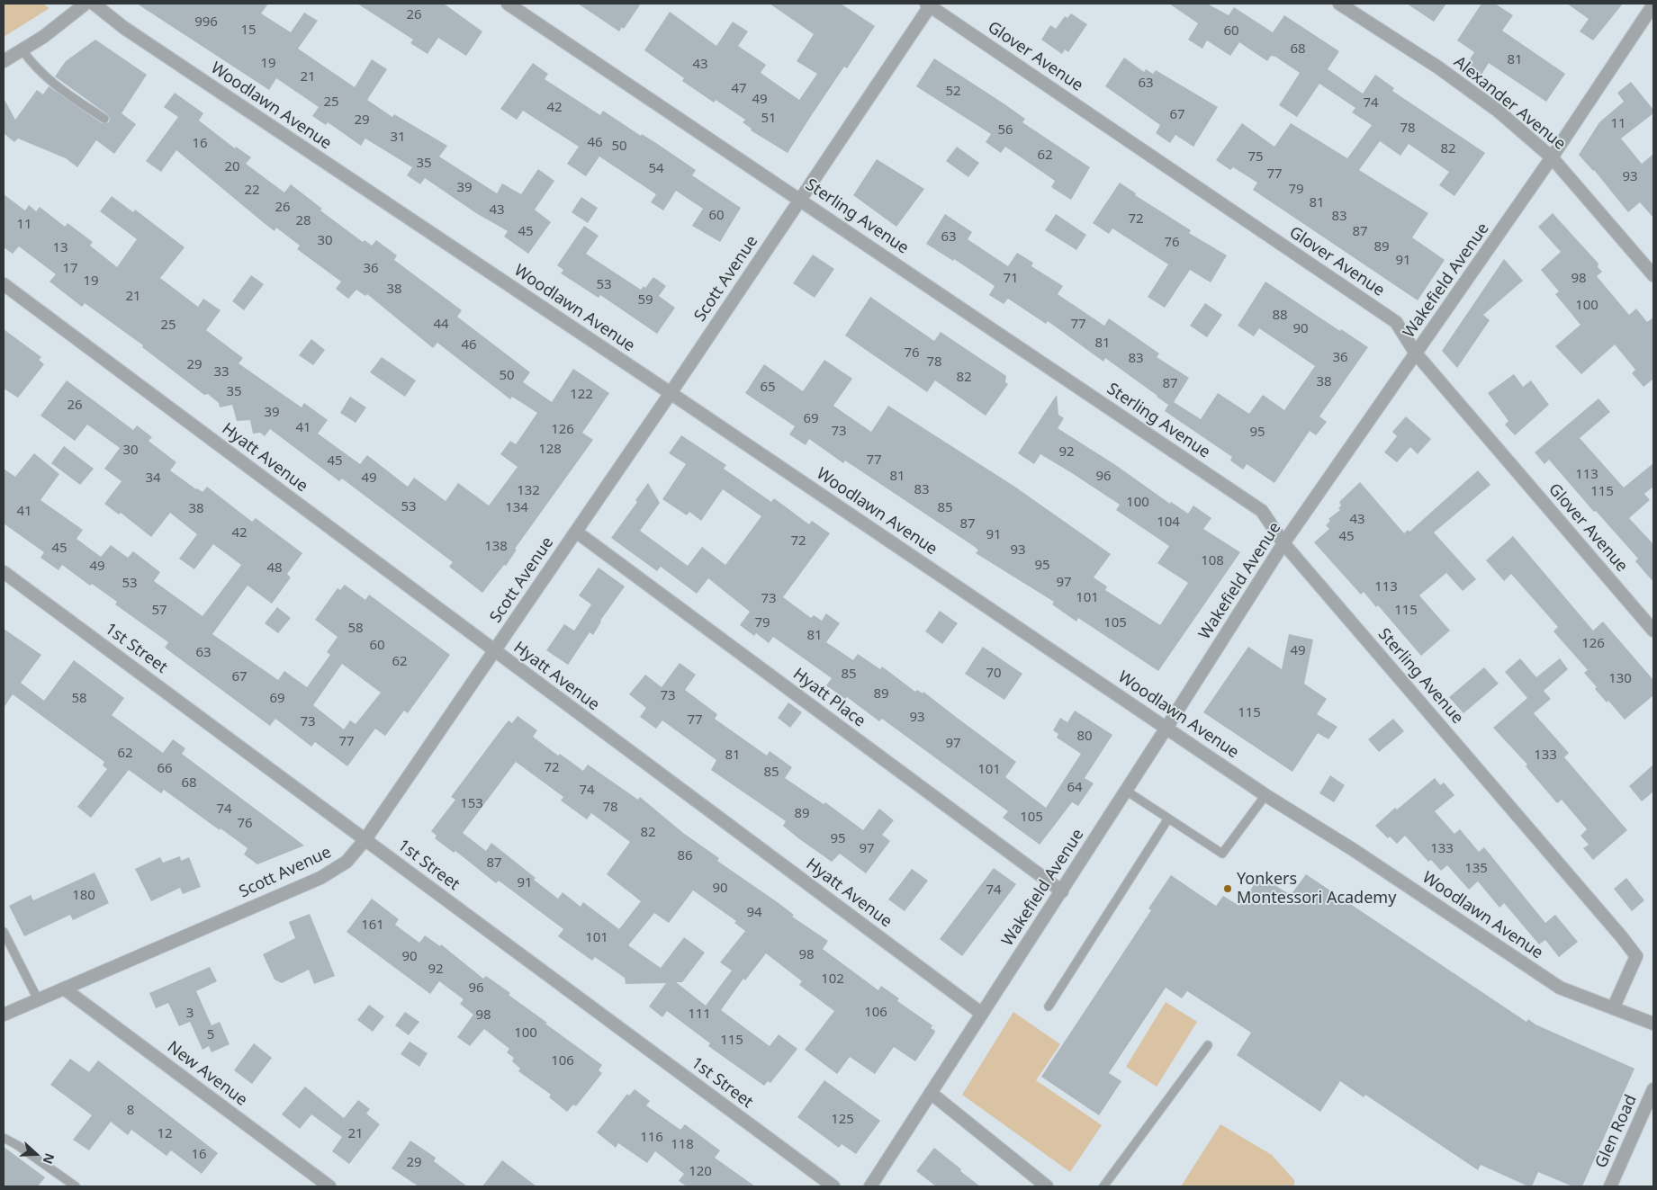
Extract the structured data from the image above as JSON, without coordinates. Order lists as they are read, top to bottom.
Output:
{
  "streets": {
    "street": [
      "Glover Avenue",
      "Alexander Avenue",
      "Woodlawn Avenue",
      "Sterling Avenue",
      "Scott Avenue",
      "Wakefield Avenue",
      "Hyatt Avenue",
      "1st Street",
      "Hyatt Place",
      "New Avenue",
      "Glen Road"
    ]
  },
  "crossings": [
    ["Glover Avenue", "Scott Avenue"],
    ["Glover Avenue", "Wakefield Avenue"],
    ["Alexander Avenue", "Wakefield Avenue"],
    ["Woodlawn Avenue", "Sterling Avenue"],
    ["Woodlawn Avenue", "Scott Avenue"],
    ["Woodlawn Avenue", "Wakefield Avenue"],
    ["Sterling Avenue", "Scott Avenue"],
    ["Sterling Avenue", "Wakefield Avenue"],
    ["Scott Avenue", "Hyatt Avenue"],
    ["Scott Avenue", "1st Street"],
    ["Scott Avenue", "Hyatt Place"],
    ["Scott Avenue", "New Avenue"],
    ["Wakefield Avenue", "Hyatt Avenue"],
    ["Wakefield Avenue", "Hyatt Place"]
  ],
  "places": ["Yonkers Montessori Academy"],
  "house_numbers": [
    "26",
    "996",
    "15",
    "60",
    "68",
    "81",
    "19",
    "43",
    "21",
    "63",
    "47",
    "52",
    "49",
    "25",
    "74",
    "42",
    "67",
    "51",
    "29",
    "11",
    "78",
    "56",
    "31",
    "46",
    "16",
    "50",
    "82",
    "62",
    "75",
    "35",
    "20",
    "54",
    "77",
    "93",
    "39",
    "79",
    "22",
    "81",
    "26",
    "43",
    "60",
    "83",
    "72",
    "28",
    "11",
    "45",
    "87",
    "63",
    "30",
    "76",
    "89",
    "13",
    "91",
    "17",
    "36",
    "71",
    "98",
    "19",
    "53",
    "38",
    "21",
    "59",
    "100",
    "88",
    "44",
    "77",
    "25",
    "90",
    "81",
    "46",
    "76",
    "36",
    "83",
    "78",
    "29",
    "33",
    "50",
    "82",
    "38",
    "87",
    "65",
    "35",
    "122",
    "26",
    "39",
    "69",
    "41",
    "126",
    "73",
    "95",
    "128",
    "30",
    "92",
    "77",
    "45",
    "113",
    "81",
    "96",
    "34",
    "49",
    "83",
    "132",
    "115",
    "100",
    "53",
    "134",
    "85",
    "38",
    "41",
    "43",
    "104",
    "87",
    "42",
    "91",
    "45",
    "72",
    "138",
    "45",
    "93",
    "108",
    "95",
    "49",
    "48",
    "97",
    "53",
    "113",
    "101",
    "73",
    "57",
    "115",
    "79",
    "105",
    "58",
    "81",
    "126",
    "60",
    "49",
    "63",
    "62",
    "70",
    "85",
    "67",
    "130",
    "89",
    "73",
    "58",
    "69",
    "115",
    "93",
    "77",
    "73",
    "80",
    "77",
    "97",
    "62",
    "81",
    "133",
    "72",
    "66",
    "101",
    "85",
    "68",
    "64",
    "74",
    "153",
    "78",
    "74",
    "89",
    "105",
    "76",
    "82",
    "95",
    "97",
    "133",
    "86",
    "87",
    "135",
    "91",
    "90",
    "74",
    "180",
    "94",
    "161",
    "101",
    "98",
    "90",
    "92",
    "102",
    "96",
    "106",
    "3",
    "111",
    "98",
    "100",
    "5",
    "115",
    "106",
    "8",
    "125",
    "12",
    "21",
    "116",
    "118",
    "16",
    "29",
    "120"
  ],
  "north": "right"
}
